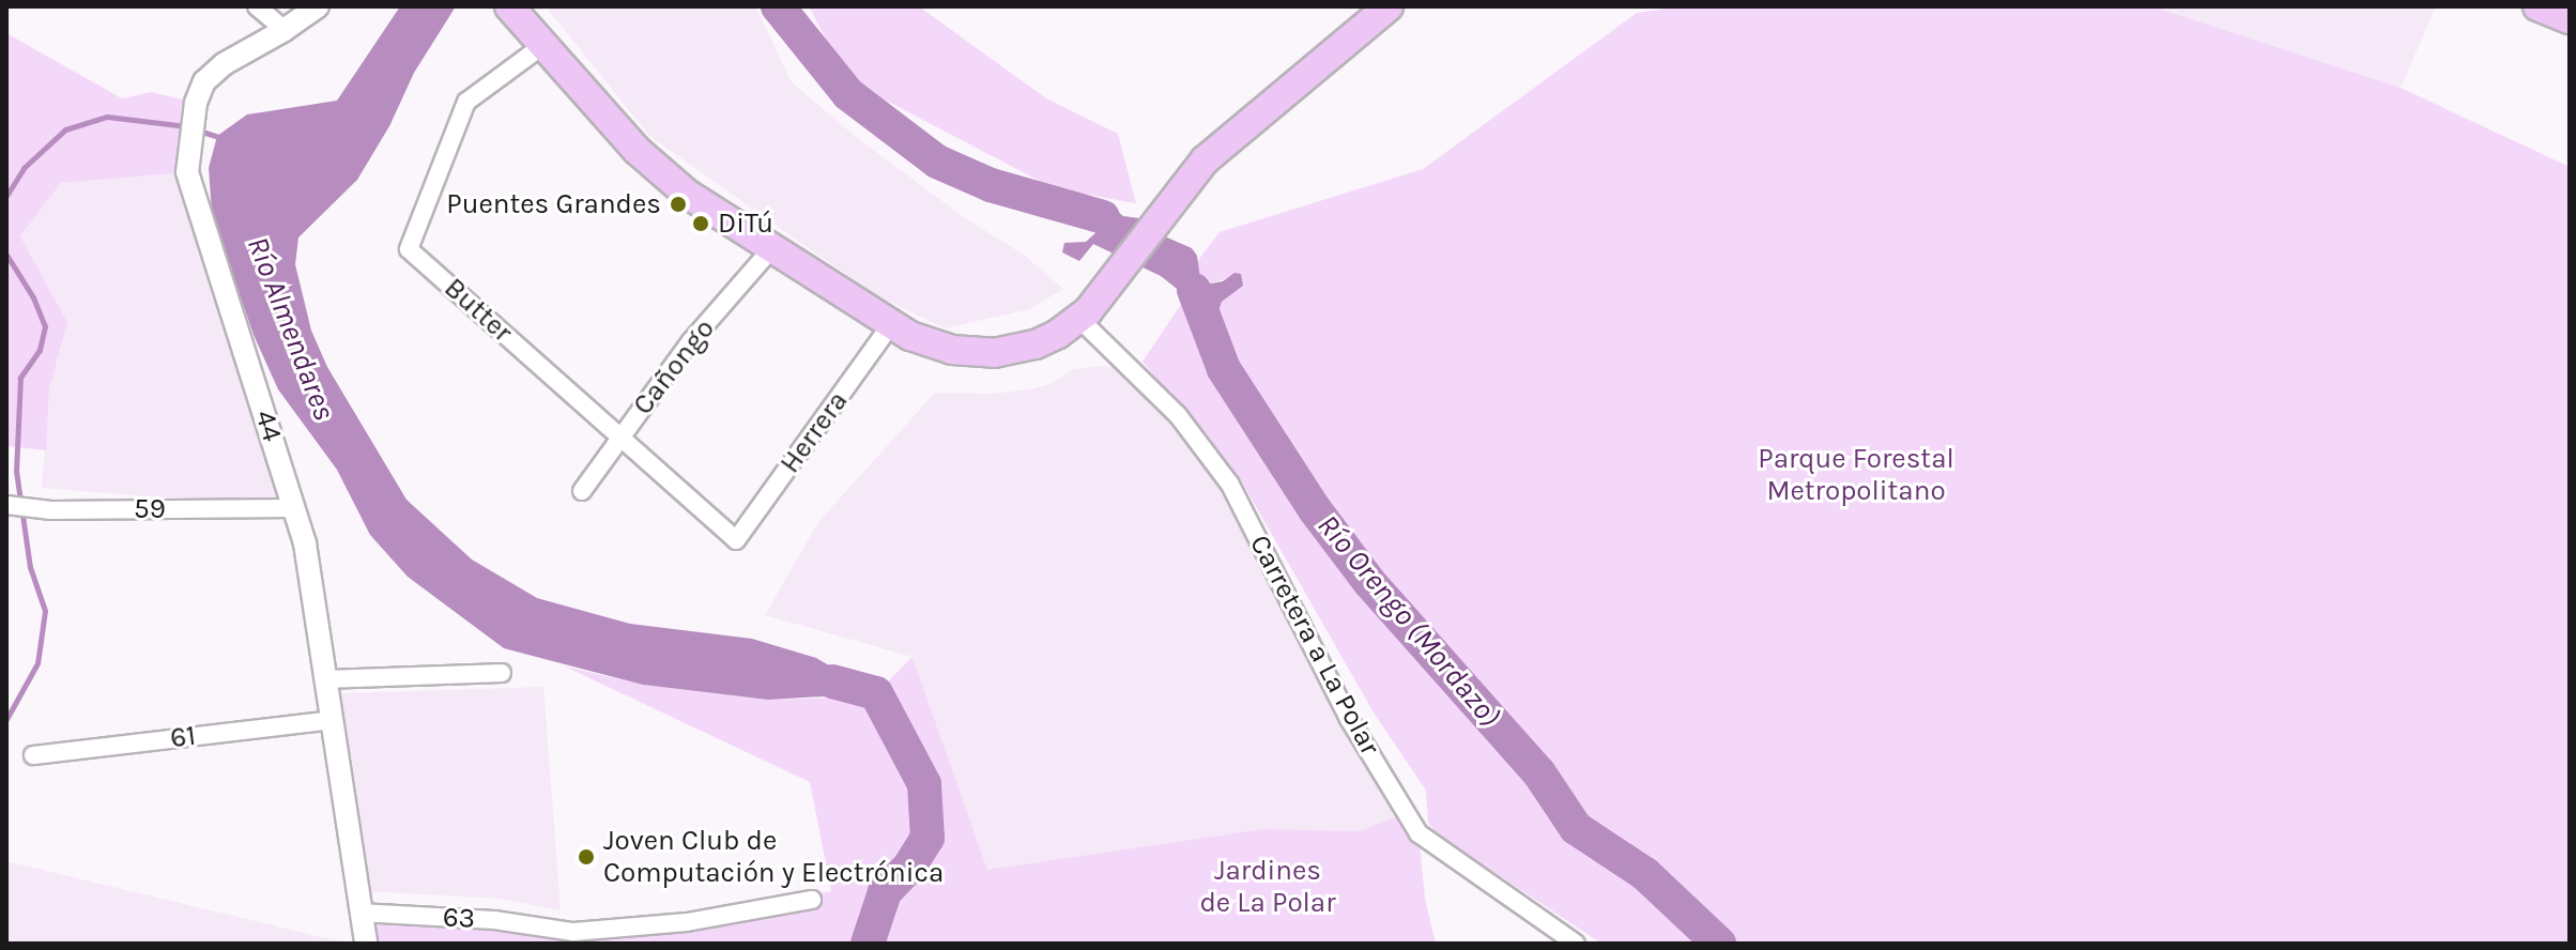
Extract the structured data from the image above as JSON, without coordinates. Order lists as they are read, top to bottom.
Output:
{
  "streets": {
    "street": [
      "Butter",
      "Cañongo",
      "44",
      "Herrera",
      "59",
      "Carretera a La Polar",
      "61",
      "63"
    ]
  },
  "crossings": [
    ["Butter", "Cañongo"],
    ["Butter", "Herrera"],
    ["44", "59"],
    ["44", "61"],
    ["44", "63"]
  ],
  "water": ["Río Almendares", "Río Orengo (Mordazo)"],
  "parks": ["Parque Forestal Metropolitano", "Jardines de La Polar"],
  "places": ["Puentes Grandes", "DiTú", "Joven Club de Computación y Electrónica"]
}
